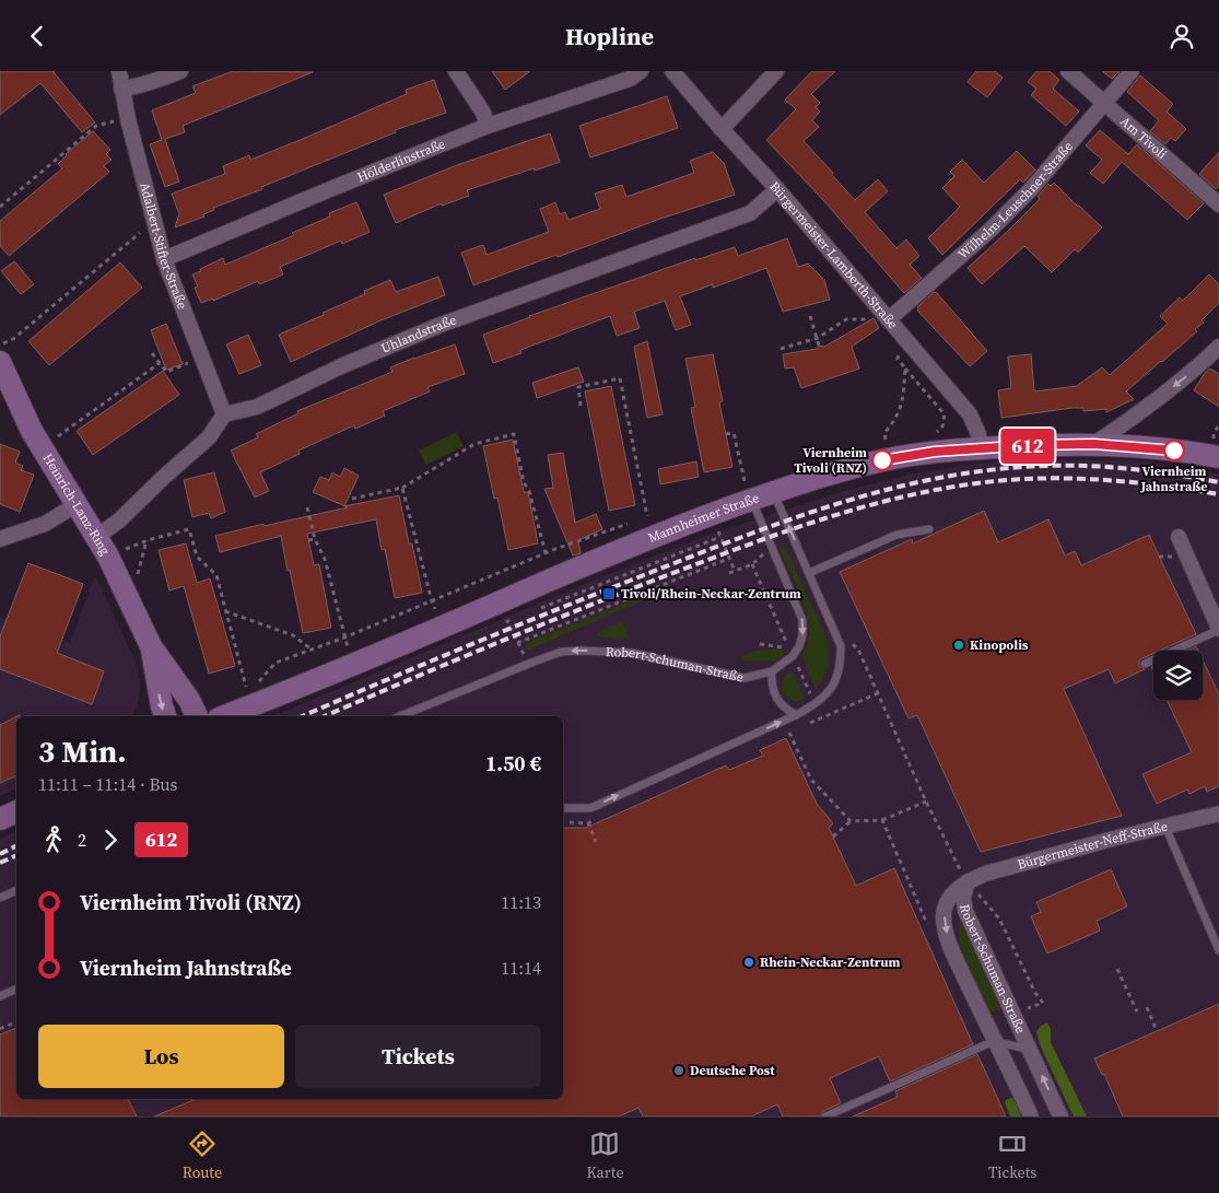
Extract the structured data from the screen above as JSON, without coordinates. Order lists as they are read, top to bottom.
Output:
{
  "streets": {
    "main road": ["Heinrich-Lanz-Ring", "Mannheimer Straße"],
    "street": [
      "Am Tivoli",
      "Hölderlinstraße",
      "Wilhelm-Leuschner-Straße",
      "Adalbert-Stifter-Straße",
      "Bürgermeister-Lamberth-Straße",
      "Uhlandstraße",
      "Robert-Schuman-Straße",
      "Bürgermeister-Neff-Straße"
    ]
  },
  "crossings": [
    ["Am Tivoli", "Wilhelm-Leuschner-Straße"],
    ["Hölderlinstraße", "Adalbert-Stifter-Straße"],
    ["Wilhelm-Leuschner-Straße", "Bürgermeister-Lamberth-Straße"],
    ["Adalbert-Stifter-Straße", "Uhlandstraße"],
    ["Bürgermeister-Lamberth-Straße", "Uhlandstraße"],
    ["Bürgermeister-Lamberth-Straße", "Mannheimer Straße"],
    ["Robert-Schuman-Straße", "Bürgermeister-Neff-Straße"]
  ],
  "places": {
    "other": [
      "Viernheim Jahnstraße",
      "Viernheim Tivoli (RNZ)",
      "Kinopolis",
      "Rhein-Neckar-Zentrum",
      "Deutsche Post"
    ],
    "transit": ["Tivoli/Rhein-Neckar-Zentrum"]
  },
  "lines": ["bus line 612"],
  "page": {
    "header": "Hopline",
    "on_map": "612",
    "heading": ["3 Min.", "11:11 – 11:14 · Bus", "1.50 €"],
    "legs": ["2", "612"],
    "list": [
      {
        "name": "Viernheim Tivoli (RNZ)",
        "value": "11:13"
      },
      {
        "name": "Viernheim Jahnstraße",
        "value": "11:14"
      }
    ],
    "buttons": ["Los", "Tickets"],
    "tabs": ["Route", "Karte", "Tickets"]
  }
}
